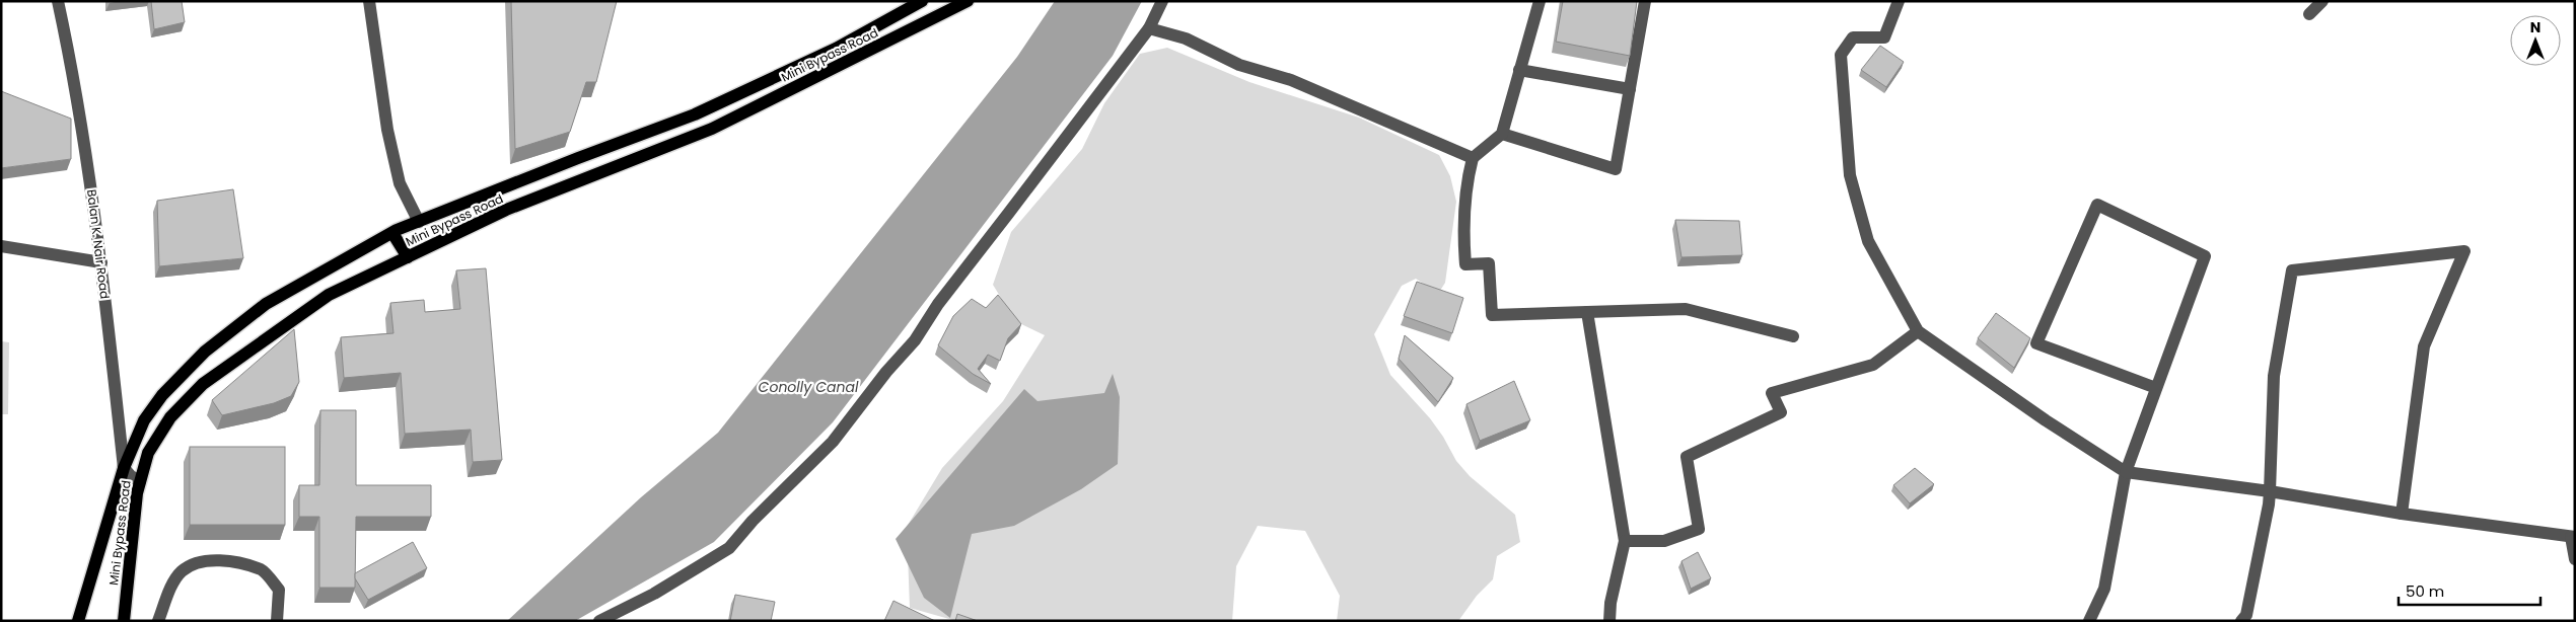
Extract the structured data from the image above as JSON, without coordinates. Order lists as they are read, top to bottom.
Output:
{
  "streets": {
    "main road": ["Mini Bypass Road"],
    "street": ["Balan K. Nair Road"]
  },
  "crossings": [
    ["Mini Bypass Road", "Balan K. Nair Road"]
  ],
  "water": ["Conolly Canal"],
  "scale_bar": "50 m",
  "north": "top"
}
